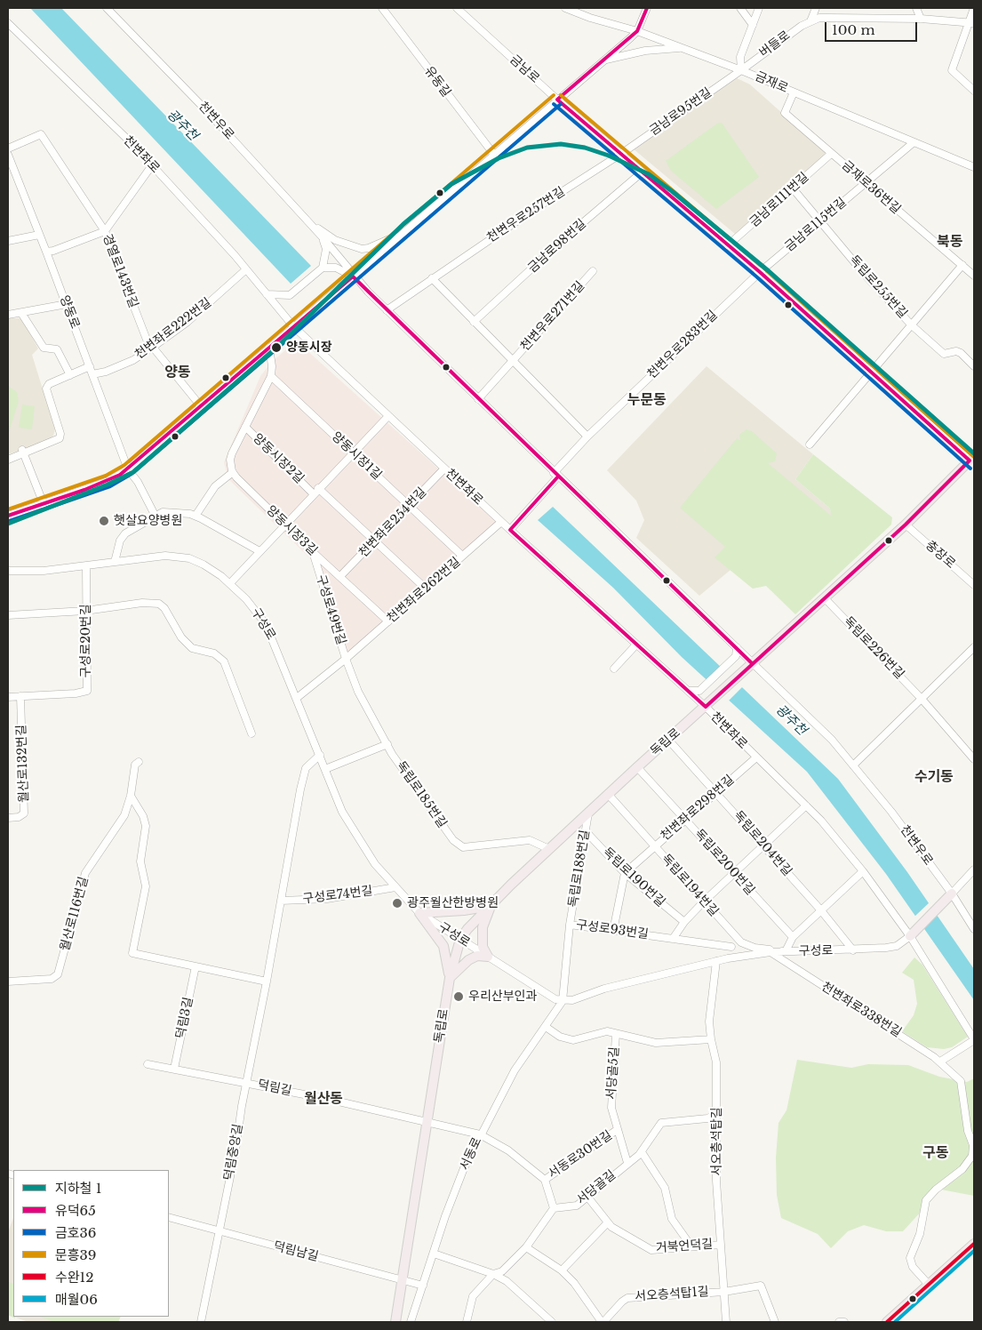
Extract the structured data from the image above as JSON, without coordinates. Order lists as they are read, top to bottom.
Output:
{
  "streets": {
    "main road": ["구성로", "독립로"],
    "street": [
      "버들로",
      "금남로",
      "유동길",
      "금재로",
      "금남로95번길",
      "천변우로",
      "천변좌로",
      "금재로36번길",
      "금남로111번길",
      "천변우로257번길",
      "금남로115번길",
      "금남로98번길",
      "경열로143번길",
      "독립로255번길",
      "양동로",
      "천변우로271번길",
      "천변좌로222번길",
      "천변우로283번길",
      "양동시장1길",
      "양동시장2길",
      "천변좌로254번길",
      "양동시장3길",
      "충장로",
      "천변좌로262번길",
      "구성로49번길",
      "구성로20번길",
      "독립로226번길",
      "월산로132번길",
      "독립로185번길",
      "천변좌로298번길",
      "독립로204번길",
      "독립로200번길",
      "독립로188번길",
      "독립로190번길",
      "독립로194번길",
      "구성로74번길",
      "월산로116번길",
      "구성로93번길",
      "천변좌로338번길",
      "덕림3길",
      "서당골5길",
      "덕림길",
      "서오층석탑길",
      "덕림중앙길",
      "서동로",
      "서동로30번길",
      "서당골길",
      "거북언덕길",
      "덕림남길",
      "서오층석탑1길"
    ]
  },
  "crossings": [
    ["버들로", "금재로"],
    ["버들로", "금남로95번길"],
    ["금남로", "금남로95번길"],
    ["금남로", "금남로111번길"],
    ["금남로", "천변우로257번길"],
    ["금남로", "금남로115번길"],
    ["금남로", "금남로98번길"],
    ["금남로", "천변우로283번길"],
    ["금재로", "금남로95번길"],
    ["금재로", "금재로36번길"],
    ["금재로", "금남로115번길"],
    ["금남로95번길", "천변우로257번길"],
    ["천변우로", "천변우로257번길"],
    ["천변우로", "천변우로271번길"],
    ["천변우로", "천변우로283번길"],
    ["천변우로", "구성로"],
    ["천변우로", "독립로"],
    ["천변좌로", "천변좌로222번길"],
    ["천변좌로", "천변좌로254번길"],
    ["천변좌로", "천변좌로262번길"],
    ["천변좌로", "구성로"],
    ["천변좌로", "독립로"],
    ["천변좌로", "천변좌로298번길"],
    ["금재로36번길", "금남로111번길"],
    ["금재로36번길", "금남로115번길"],
    ["금남로111번길", "독립로255번길"],
    ["금남로115번길", "독립로255번길"],
    ["금남로115번길", "천변우로283번길"],
    ["금남로98번길", "천변우로271번길"],
    ["경열로143번길", "천변좌로222번길"],
    ["양동로", "천변좌로222번길"],
    ["천변우로271번길", "천변우로283번길"],
    ["양동시장1길", "양동시장2길"],
    ["양동시장1길", "천변좌로254번길"],
    ["양동시장1길", "천변좌로262번길"],
    ["양동시장2길", "천변좌로254번길"],
    ["양동시장2길", "천변좌로262번길"],
    ["천변좌로254번길", "양동시장3길"],
    ["양동시장3길", "천변좌로262번길"],
    ["양동시장3길", "구성로49번길"],
    ["천변좌로262번길", "구성로49번길"],
    ["천변좌로262번길", "독립로185번길"],
    ["구성로49번길", "구성로"],
    ["구성로49번길", "독립로185번길"],
    ["구성로", "구성로20번길"],
    ["구성로", "독립로"],
    ["구성로", "독립로204번길"],
    ["구성로", "독립로194번길"],
    ["구성로", "구성로74번길"],
    ["구성로", "구성로93번길"],
    ["구성로", "천변좌로338번길"],
    ["구성로", "서오층석탑길"],
    ["구성로", "덕림중앙길"],
    ["구성로", "서동로"],
    ["구성로20번길", "월산로132번길"],
    ["독립로", "독립로185번길"],
    ["독립로", "독립로204번길"],
    ["독립로", "독립로200번길"],
    ["독립로", "독립로188번길"],
    ["독립로", "독립로194번길"],
    ["독립로", "덕림길"],
    ["독립로", "서동로30번길"],
    ["독립로", "덕림남길"],
    ["천변좌로298번길", "독립로204번길"],
    ["천변좌로298번길", "독립로200번길"],
    ["천변좌로298번길", "독립로190번길"],
    ["천변좌로298번길", "독립로194번길"],
    ["독립로188번길", "독립로190번길"],
    ["독립로188번길", "구성로93번길"],
    ["구성로74번길", "덕림중앙길"],
    ["구성로93번길", "서동로"],
    ["덕림3길", "덕림길"],
    ["서당골5길", "서동로30번길"],
    ["서당골5길", "서당골길"],
    ["덕림길", "덕림중앙길"],
    ["덕림길", "서동로30번길"],
    ["서오층석탑길", "서당골길"],
    ["서오층석탑길", "거북언덕길"],
    ["서오층석탑길", "서오층석탑1길"],
    ["덕림중앙길", "덕림남길"],
    ["서동로", "서동로30번길"],
    ["서동로", "덕림남길"],
    ["서동로30번길", "서당골길"],
    ["서당골길", "거북언덕길"]
  ],
  "districts": [
    "북동",
    "양동",
    "누문동",
    "수기동",
    "월산동",
    "구동"
  ],
  "water": ["광주천"],
  "places": [
    "양동시장",
    "햇살요양병원",
    "광주월산한방병원",
    "우리산부인과"
  ],
  "lines": [
    "transit line 유덕65",
    "transit line 문흥39",
    "transit line 금호36",
    "metro line 1",
    "transit line 수완12",
    "transit line 매월06"
  ],
  "legend": [
    "지하철 1",
    "유덕65",
    "금호36",
    "문흥39",
    "수완12",
    "매월06"
  ],
  "scale_bar": "100 m"
}
